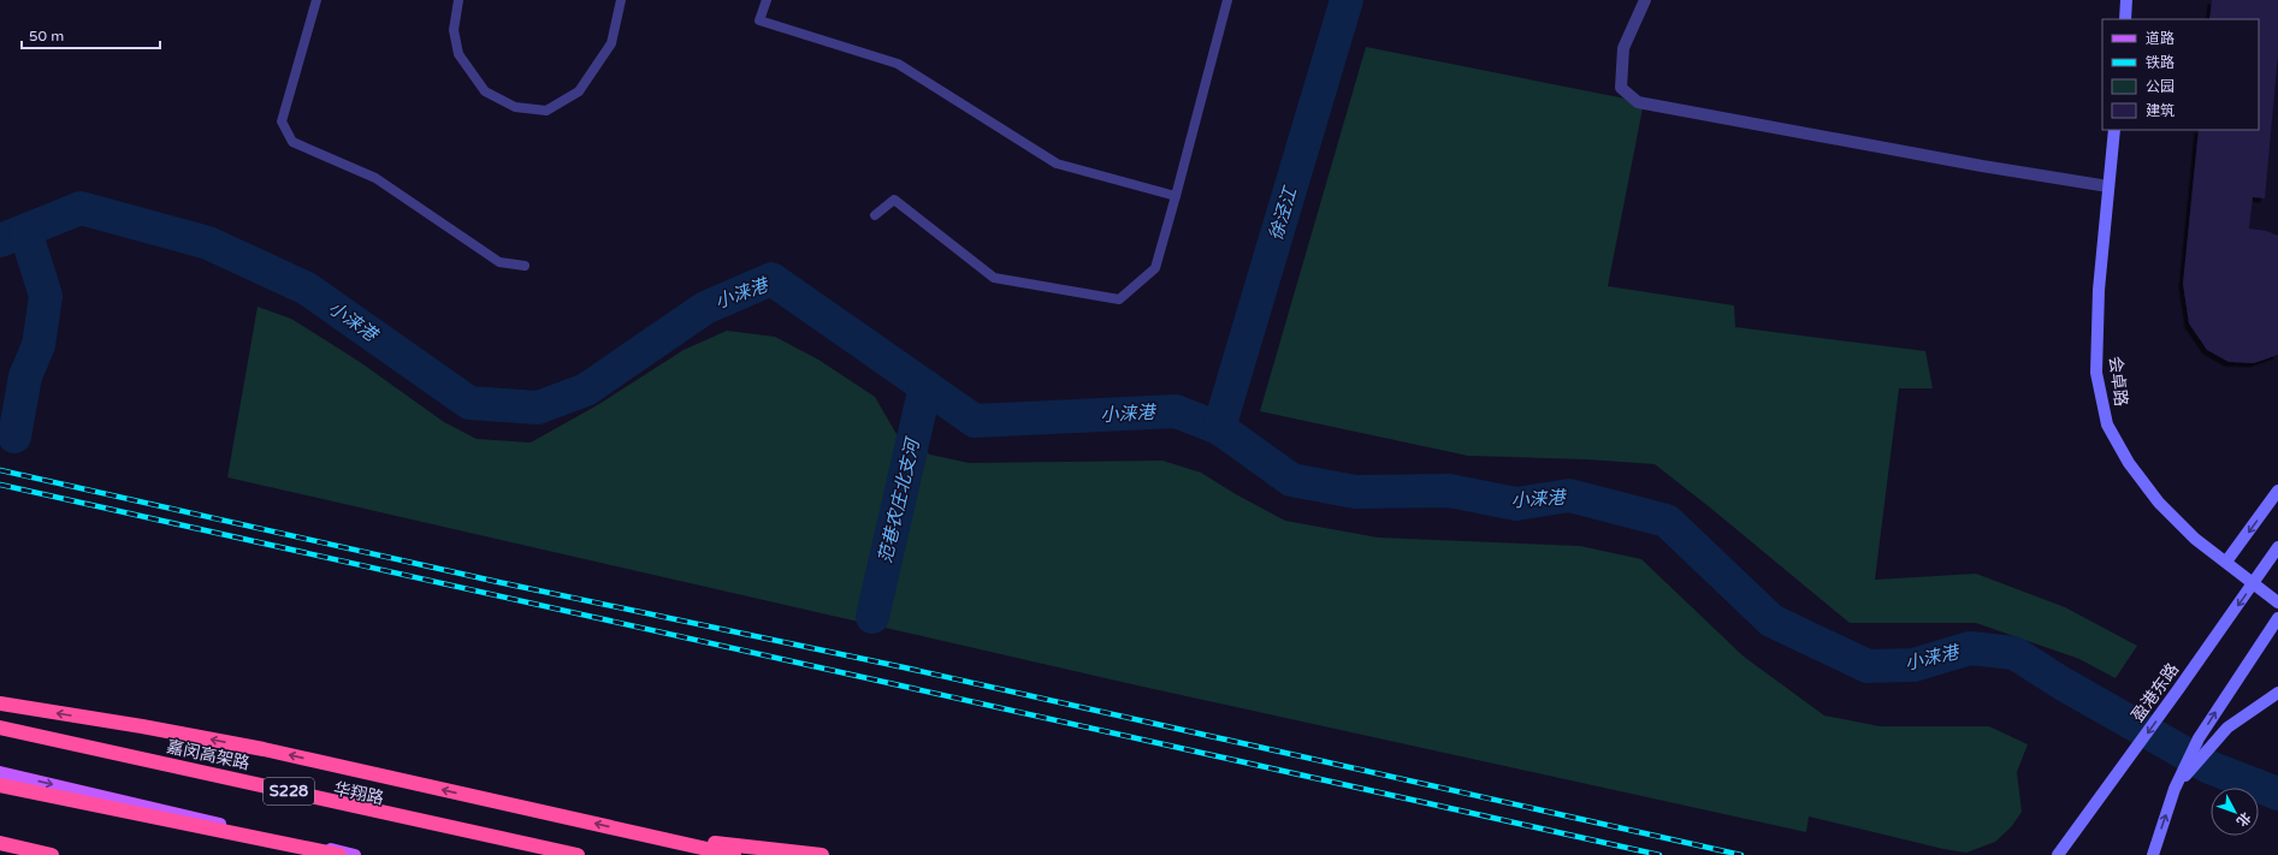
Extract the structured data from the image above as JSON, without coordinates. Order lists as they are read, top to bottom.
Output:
{
  "streets": {
    "highway": ["嘉闵高架路", "S228"],
    "main road": ["会卓路", "盈港东路", "华翔路"]
  },
  "crossings": [
    ["嘉闵高架路", "华翔路"]
  ],
  "water": ["徐泾江", "小涞港", "范巷农庄北支河"],
  "legend": [
    "道路",
    "铁路",
    "公园",
    "建筑"
  ],
  "scale_bar": "50 m",
  "north": "bottom right"
}
